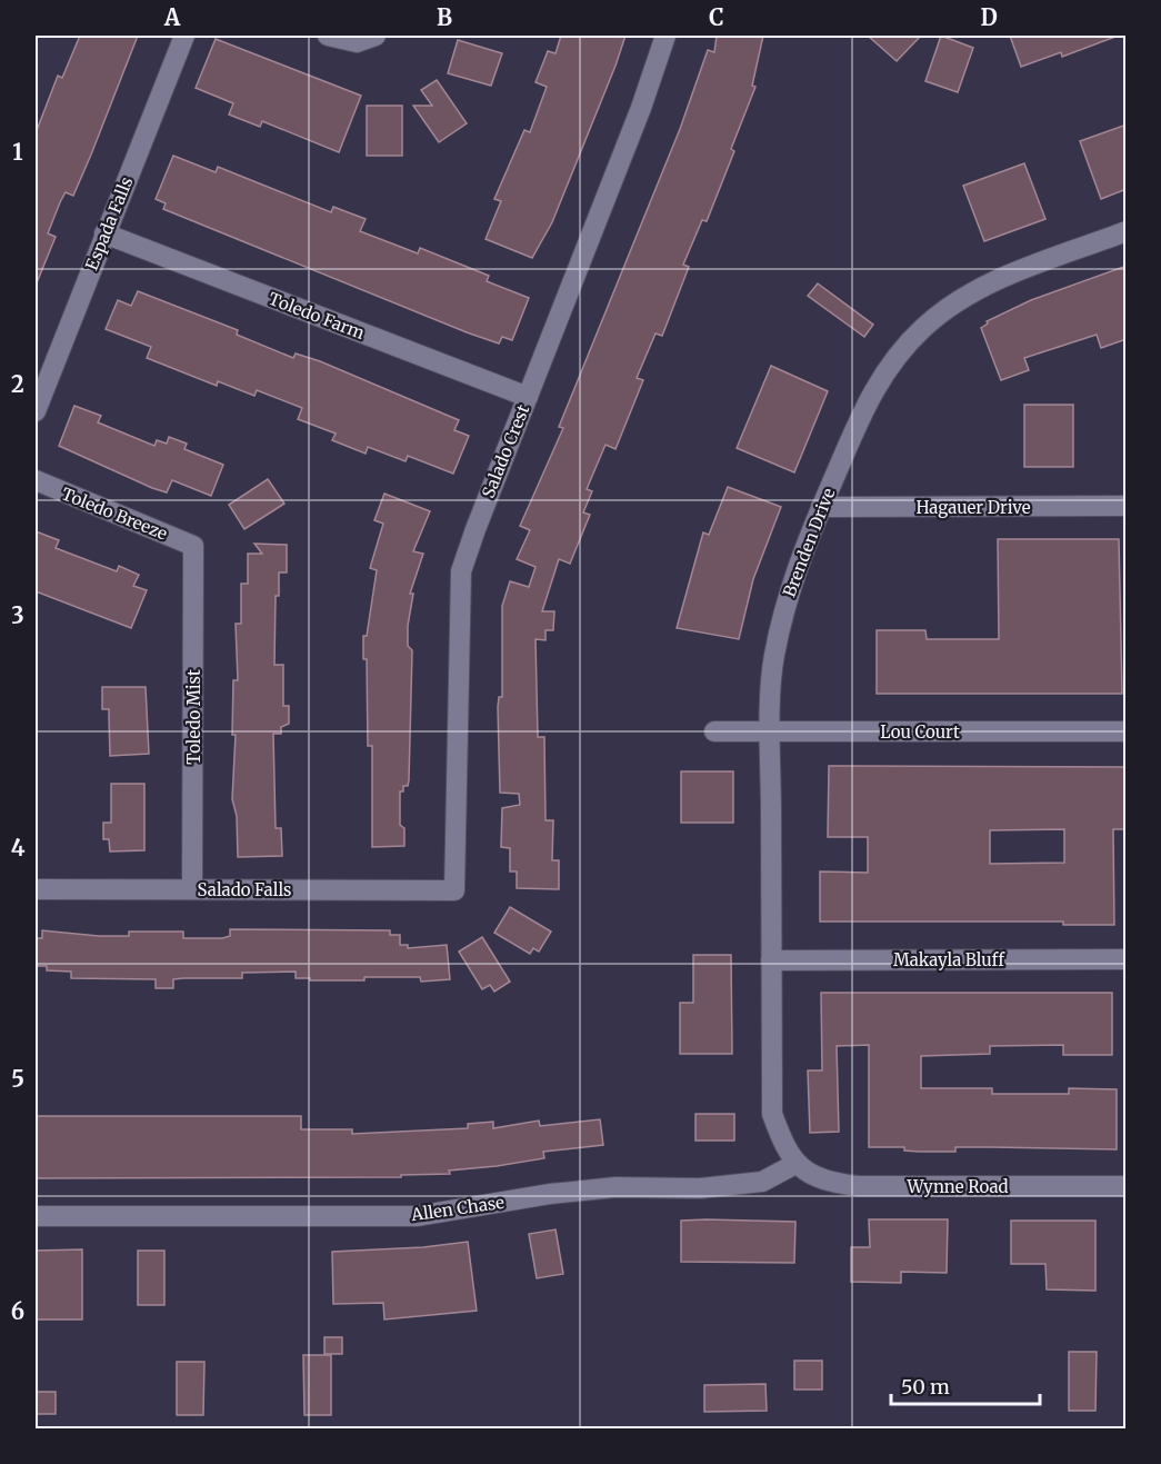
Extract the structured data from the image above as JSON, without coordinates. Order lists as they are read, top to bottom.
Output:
{
  "streets": {
    "street": [
      "Espada Falls",
      "Toledo Farm",
      "Salado Crest",
      "Hagauer Drive",
      "Toledo Breeze",
      "Brenden Drive",
      "Toledo Mist",
      "Lou Court",
      "Salado Falls",
      "Makayla Bluff",
      "Wynne Road",
      "Allen Chase"
    ]
  },
  "crossings": [
    ["Espada Falls", "Toledo Farm"],
    ["Toledo Farm", "Salado Crest"],
    ["Salado Crest", "Salado Falls"],
    ["Hagauer Drive", "Brenden Drive"],
    ["Toledo Breeze", "Toledo Mist"],
    ["Brenden Drive", "Lou Court"],
    ["Brenden Drive", "Makayla Bluff"],
    ["Brenden Drive", "Wynne Road"],
    ["Brenden Drive", "Allen Chase"],
    ["Toledo Mist", "Salado Falls"],
    ["Wynne Road", "Allen Chase"]
  ],
  "scale_bar": "50 m",
  "grid": {
    "columns": [
      "A",
      "B",
      "C",
      "D"
    ],
    "rows": [
      "1",
      "2",
      "3",
      "4",
      "5",
      "6"
    ]
  }
}
